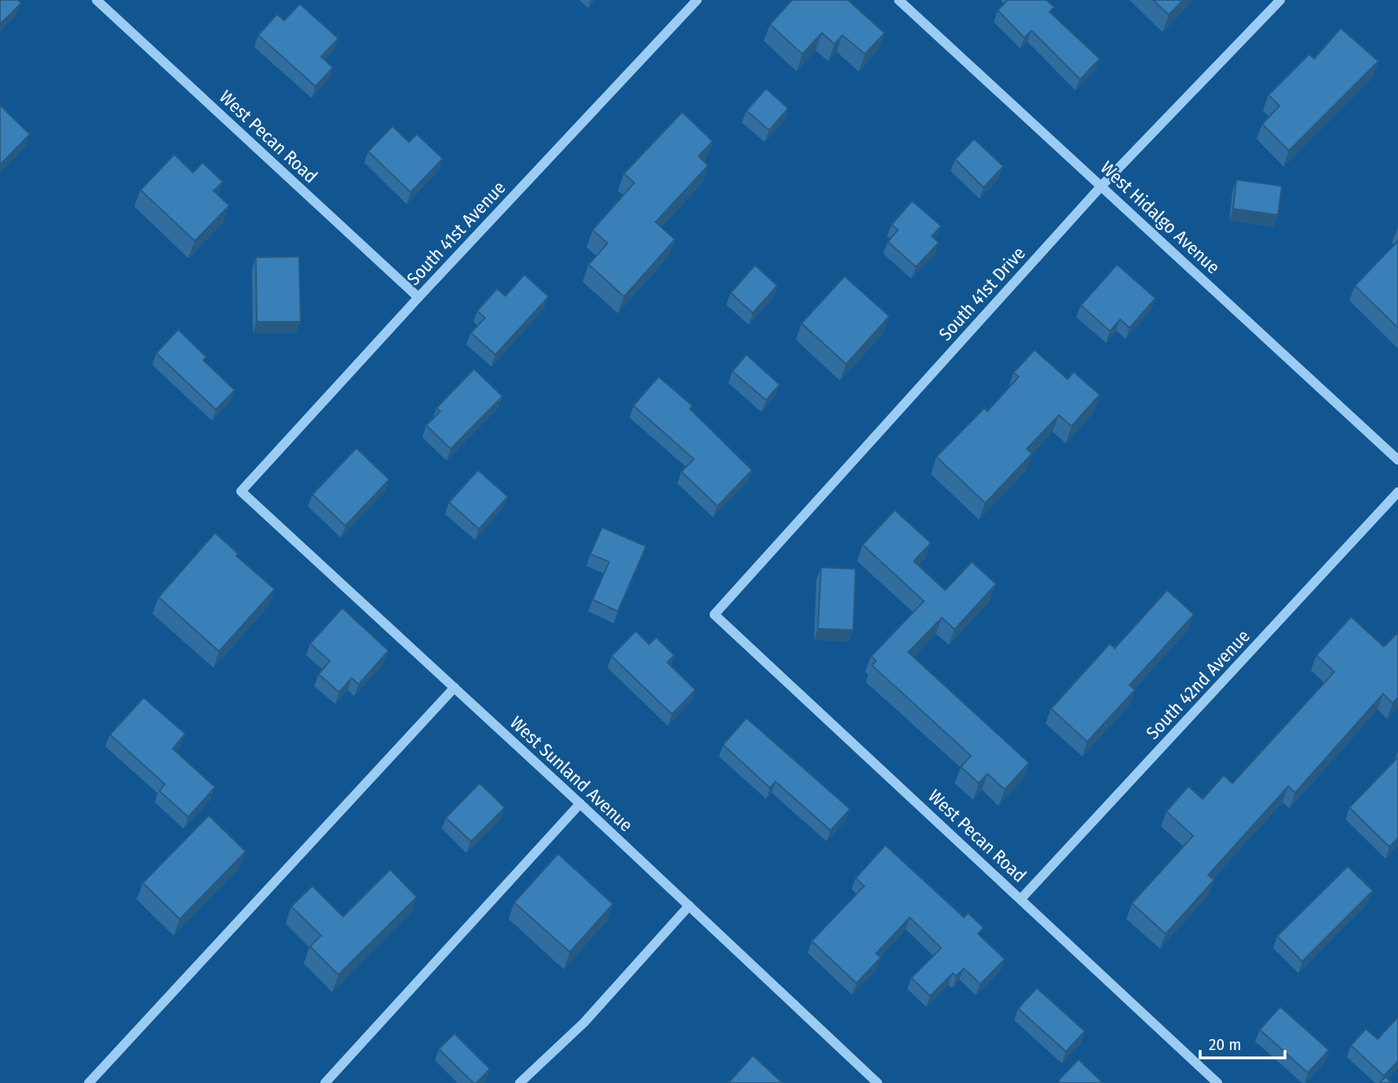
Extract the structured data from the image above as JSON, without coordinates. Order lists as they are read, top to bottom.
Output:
{
  "streets": {
    "street": [
      "West Pecan Road",
      "West Hidalgo Avenue",
      "South 41st Avenue",
      "South 41st Drive",
      "South 42nd Avenue",
      "West Sunland Avenue"
    ]
  },
  "crossings": [
    ["West Pecan Road", "South 41st Avenue"],
    ["West Pecan Road", "South 41st Drive"],
    ["West Pecan Road", "South 42nd Avenue"],
    ["West Hidalgo Avenue", "South 41st Drive"],
    ["South 41st Avenue", "West Sunland Avenue"]
  ],
  "scale_bar": "20 m"
}
